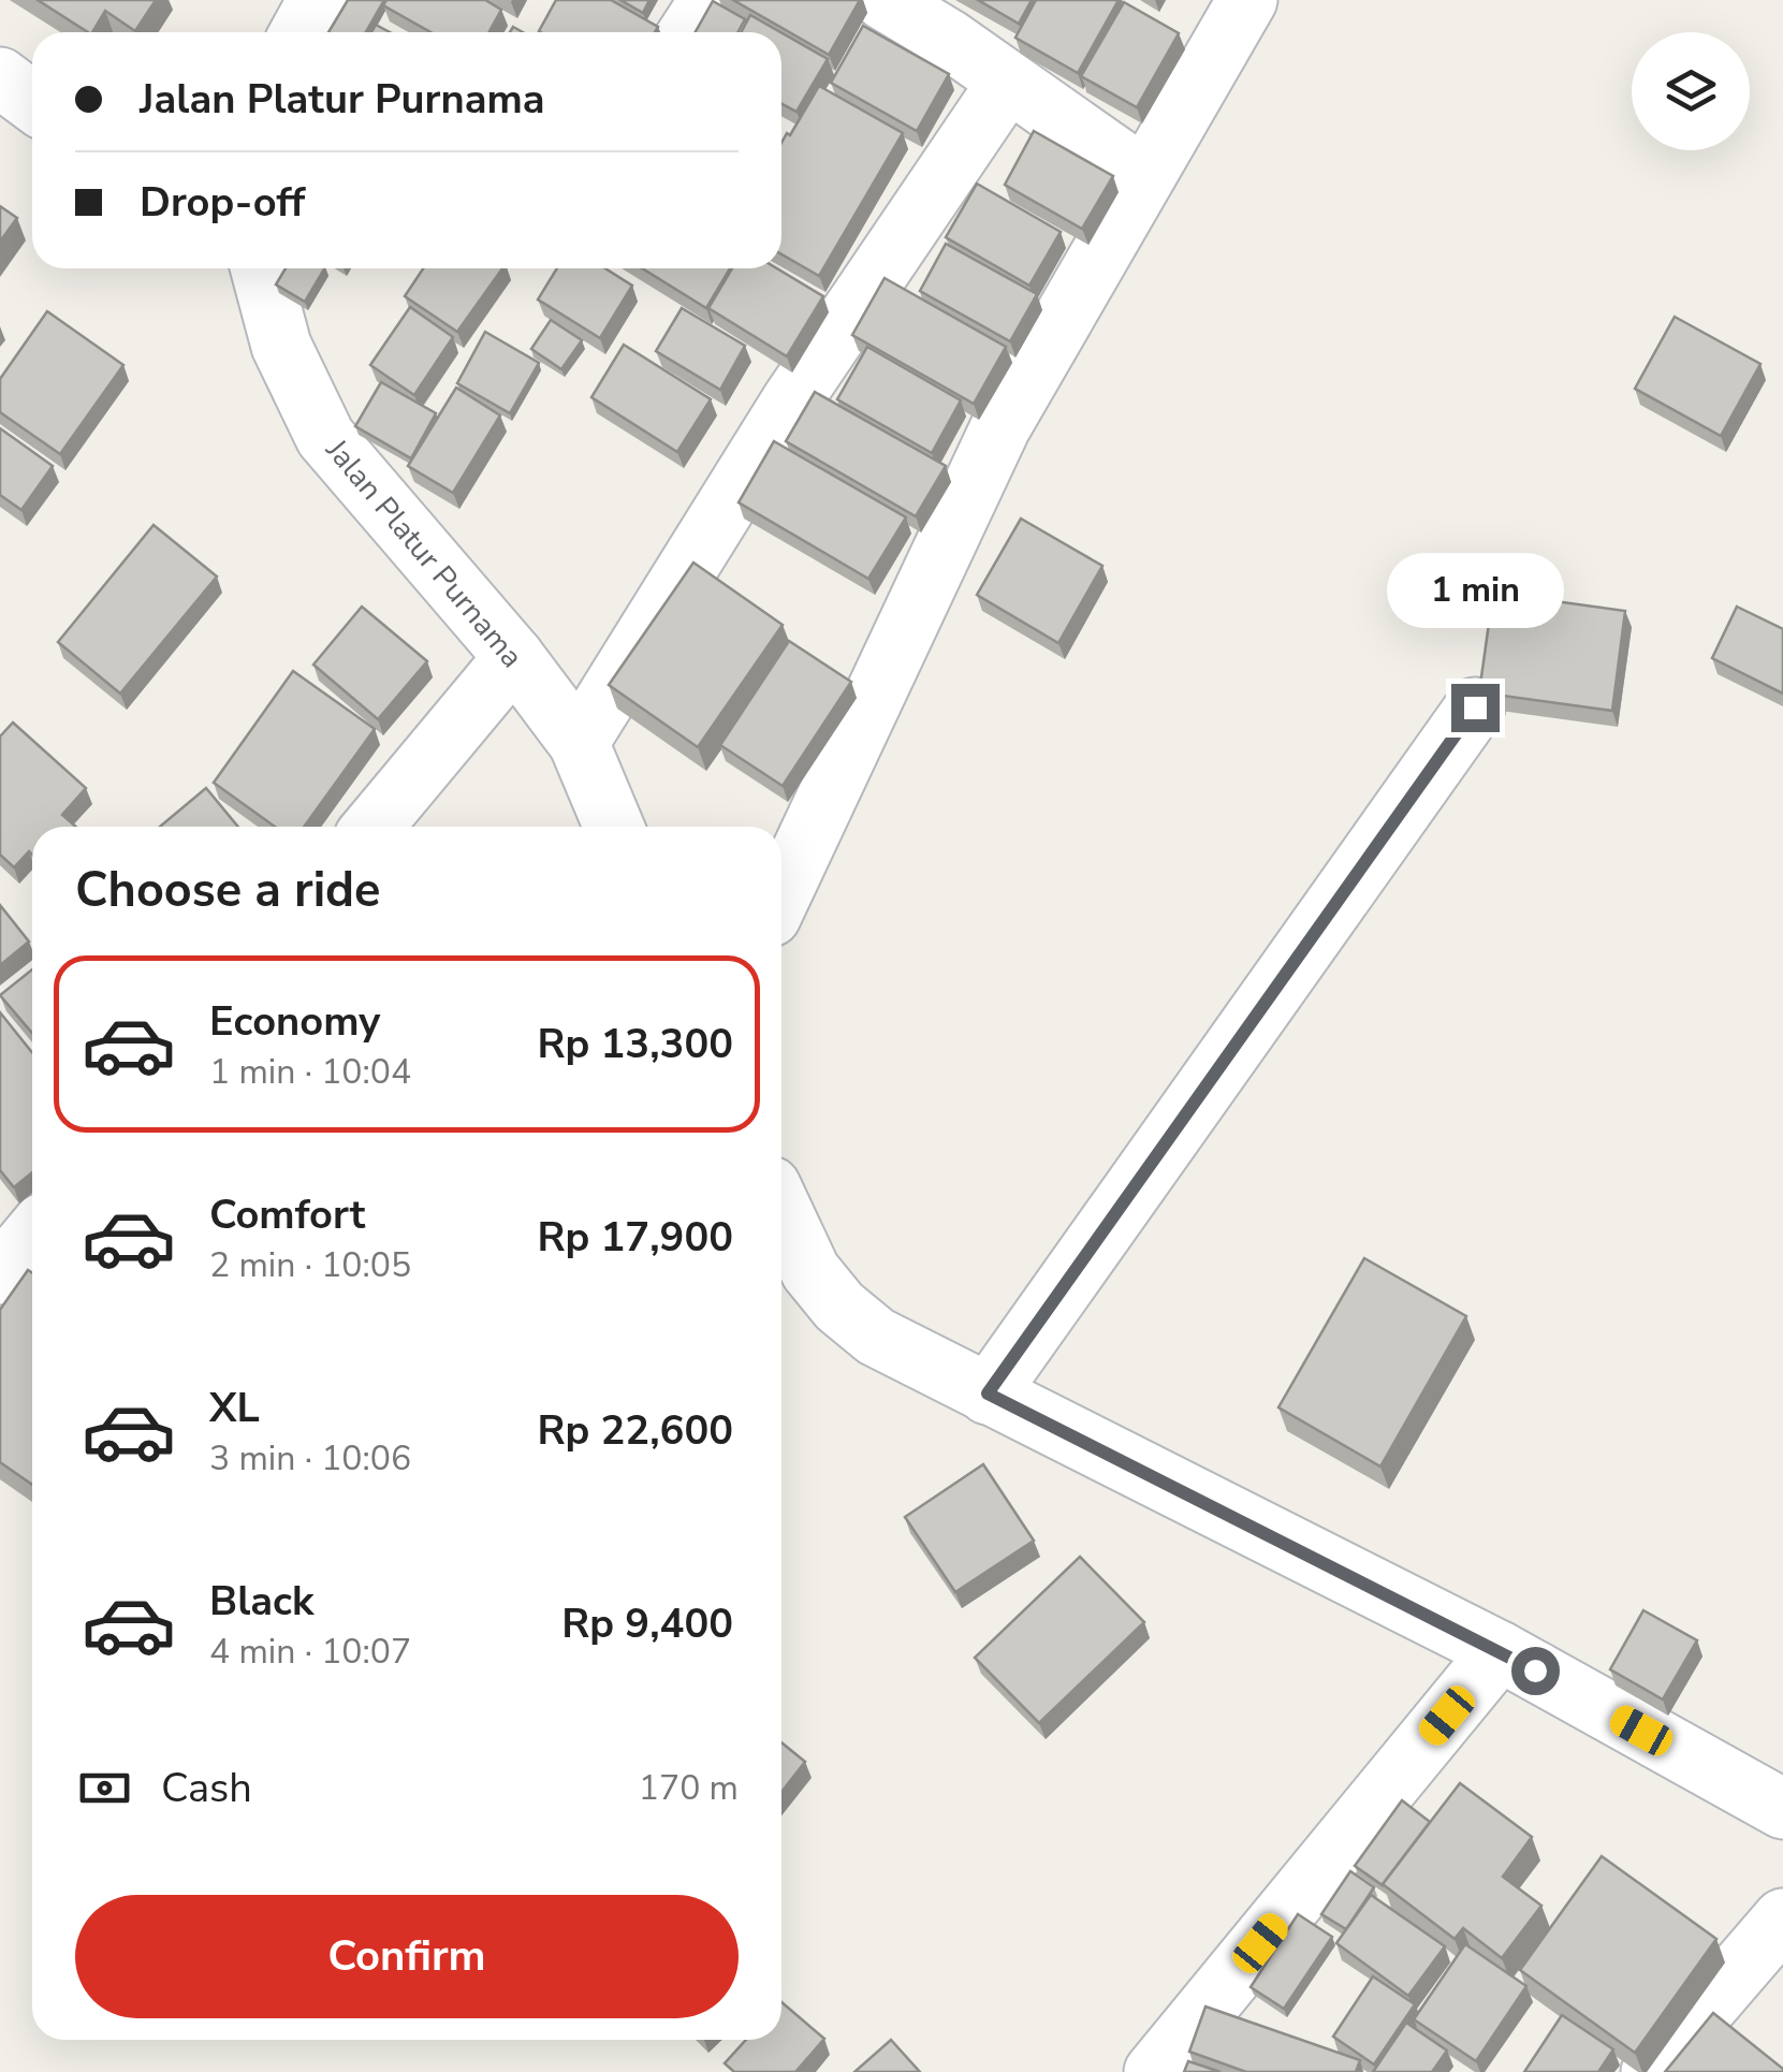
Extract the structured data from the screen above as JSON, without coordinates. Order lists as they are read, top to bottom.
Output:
{
  "streets": {
    "street": ["Jalan Platur Purnama"]
  },
  "page": {
    "banner": ["Jalan Platur Purnama", "Drop-off"],
    "bubble": "1 min",
    "heading": "Choose a ride",
    "list": [
      {
        "name": "Economy",
        "note": "1 min · 10:04",
        "value": "Rp 13,300"
      },
      {
        "name": "Comfort",
        "note": "2 min · 10:05",
        "value": "Rp 17,900"
      },
      {
        "name": "XL",
        "note": "3 min · 10:06",
        "value": "Rp 22,600"
      },
      {
        "name": "Black",
        "note": "4 min · 10:07",
        "value": "Rp 9,400"
      }
    ],
    "pay": ["Cash", "170 m"],
    "buttons": "Confirm"
  }
}
